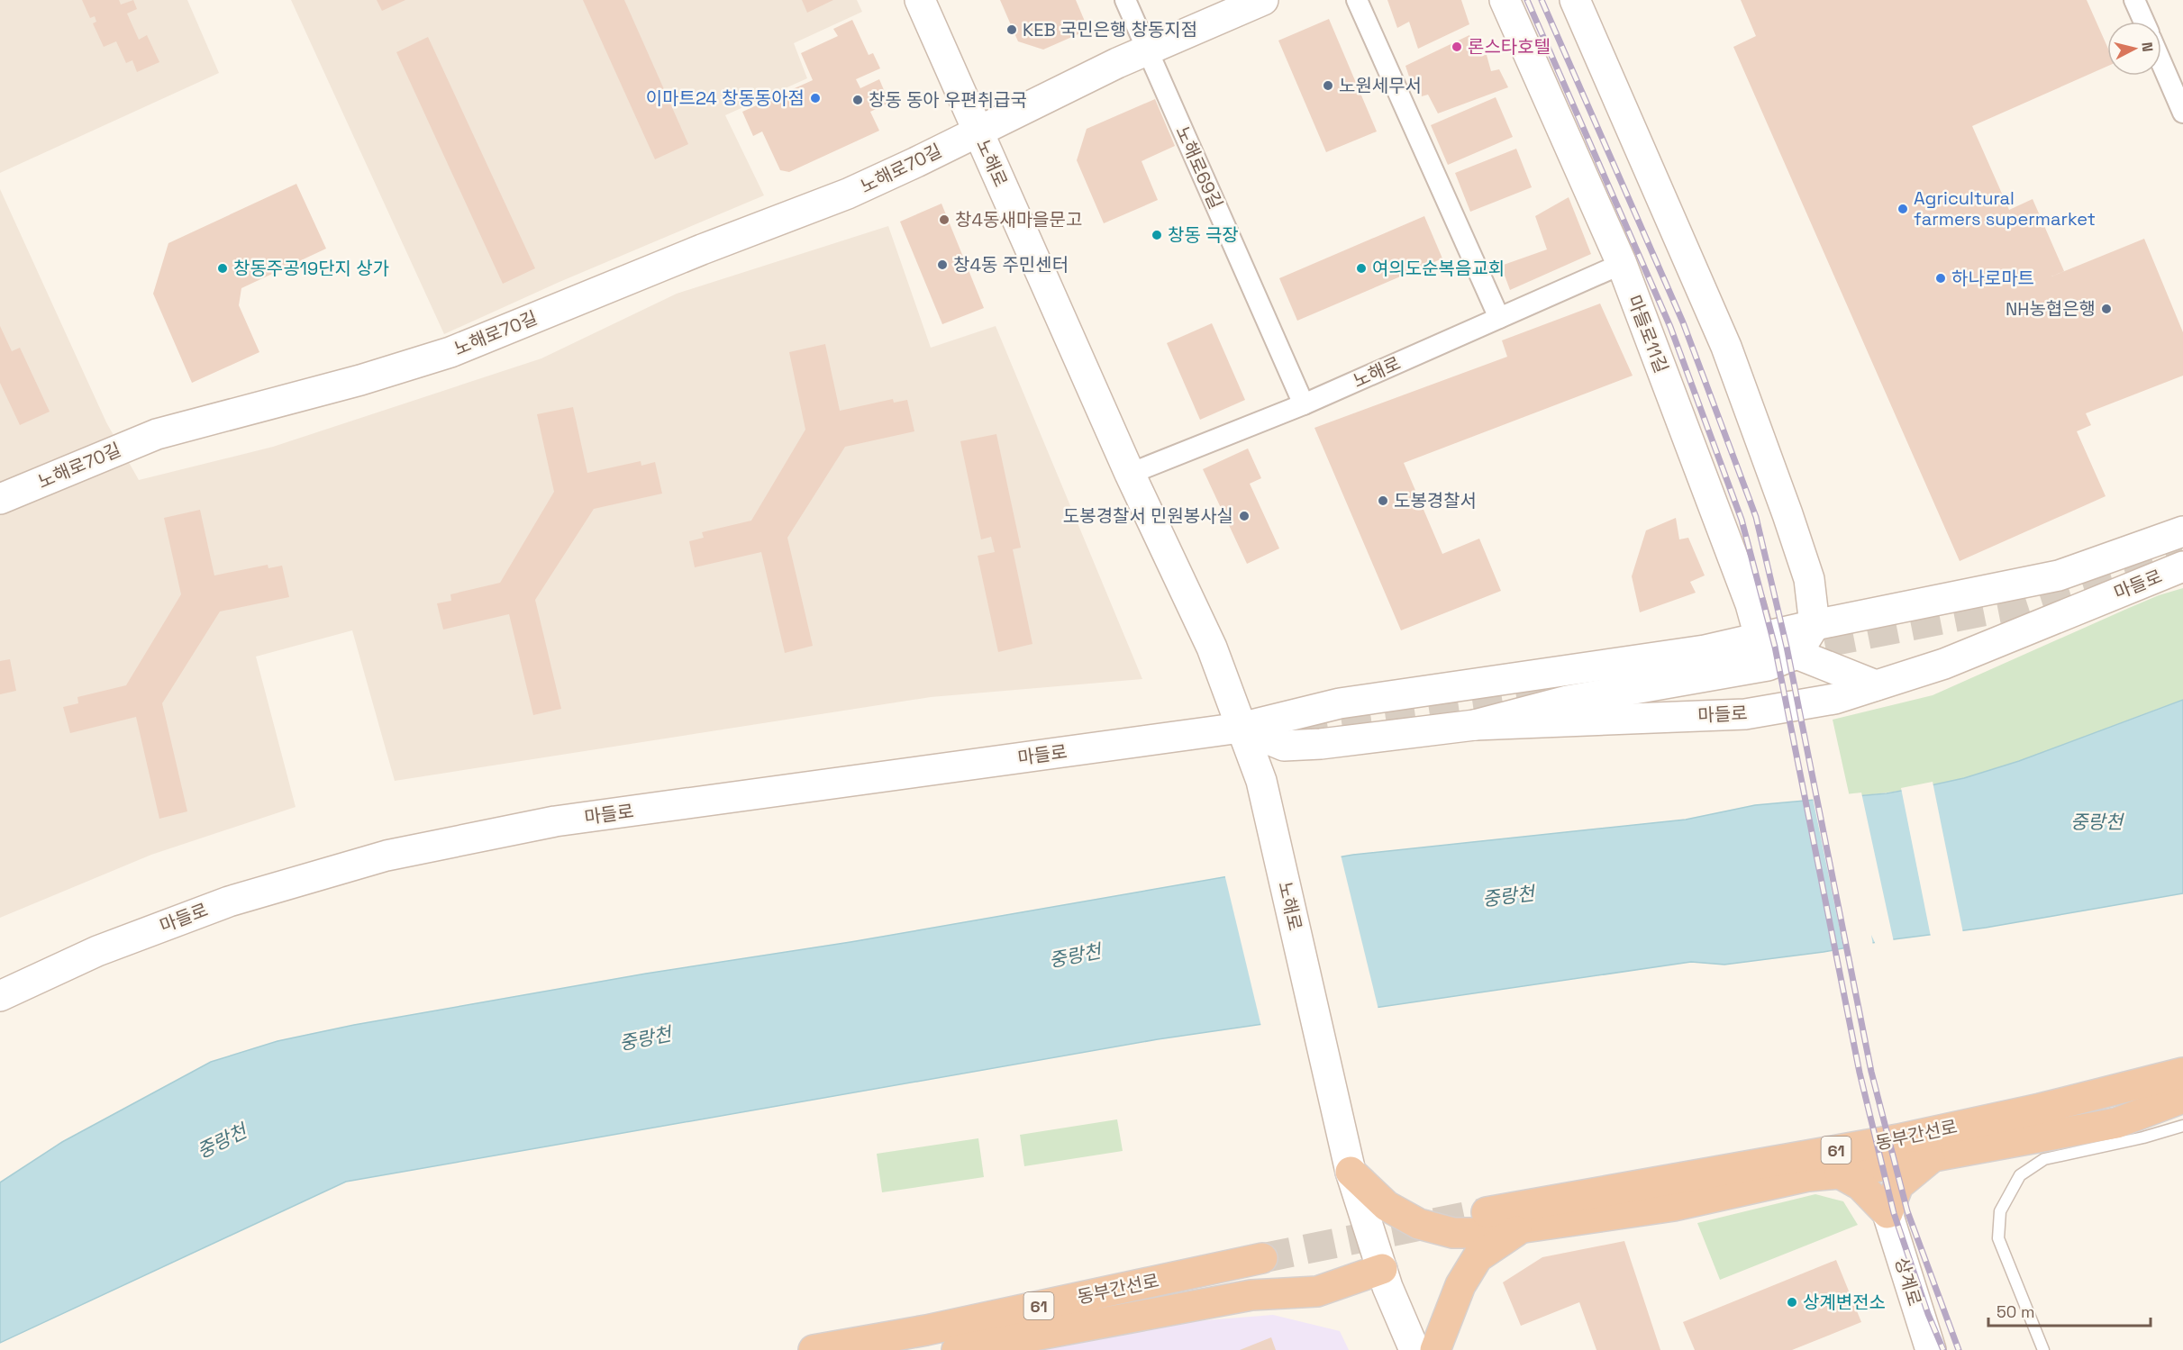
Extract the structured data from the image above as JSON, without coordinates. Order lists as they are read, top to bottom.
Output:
{
  "streets": {
    "highway": ["동부간선로", "61"],
    "main road": [
      "노해로",
      "노해로70길",
      "마들로11길",
      "마들로",
      "상계로"
    ],
    "street": ["노해로69길"]
  },
  "crossings": [
    ["노해로", "노해로69길"],
    ["노해로", "노해로70길"],
    ["노해로", "마들로11길"],
    ["노해로", "마들로"],
    ["마들로11길", "마들로"]
  ],
  "water": ["중랑천"],
  "places": [
    "KEB 국민은행 창동지점",
    "론스타호텔",
    "노원세무서",
    "이마트24 창동동아점",
    "창동 동아 우편취급국",
    "Agricultural farmers supermarket",
    "창4동새마을문고",
    "창동 극장",
    "창4동 주민센터",
    "창동주공19단지 상가",
    "여의도순복음교회",
    "하나로마트",
    "NH농협은행",
    "도봉경찰서",
    "도봉경찰서 민원봉사실",
    "상계변전소"
  ],
  "scale_bar": "50 m",
  "north": "right"
}
